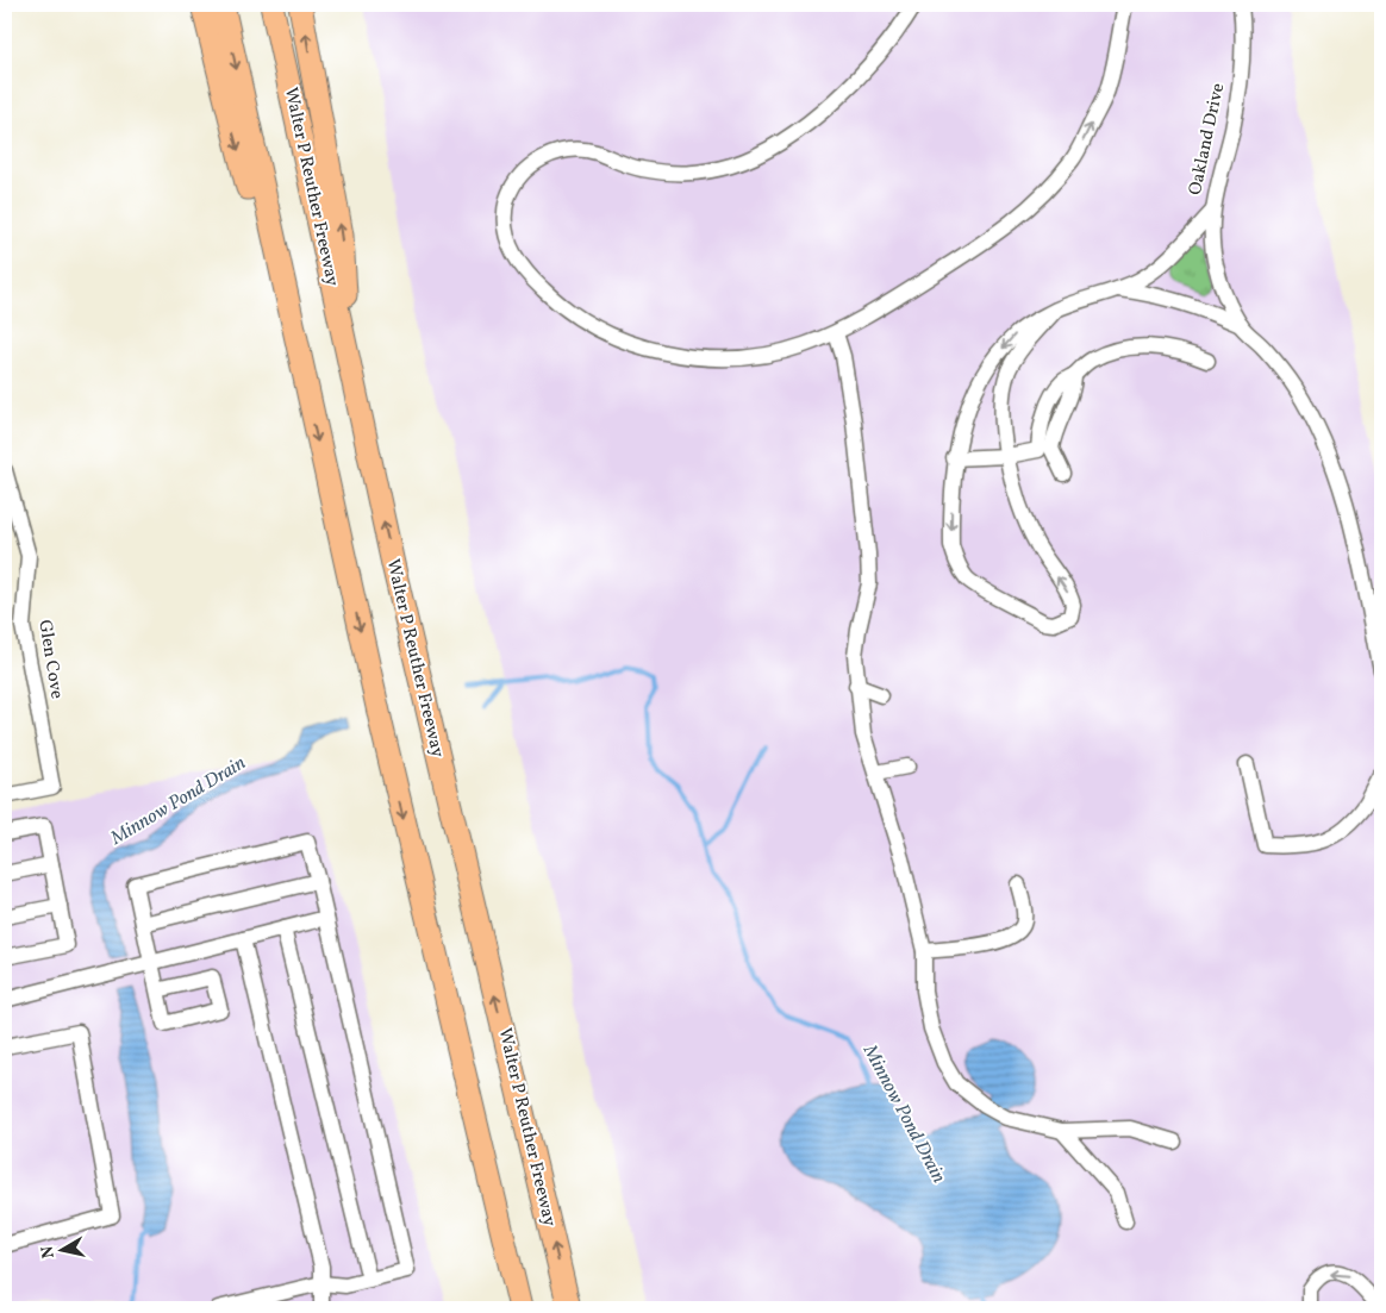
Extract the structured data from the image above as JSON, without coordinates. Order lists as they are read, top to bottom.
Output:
{
  "streets": {
    "highway": ["Walter P Reuther Freeway"],
    "street": ["Oakland Drive", "Glen Cove"]
  },
  "water": ["Minnow Pond Drain"],
  "north": "left"
}
